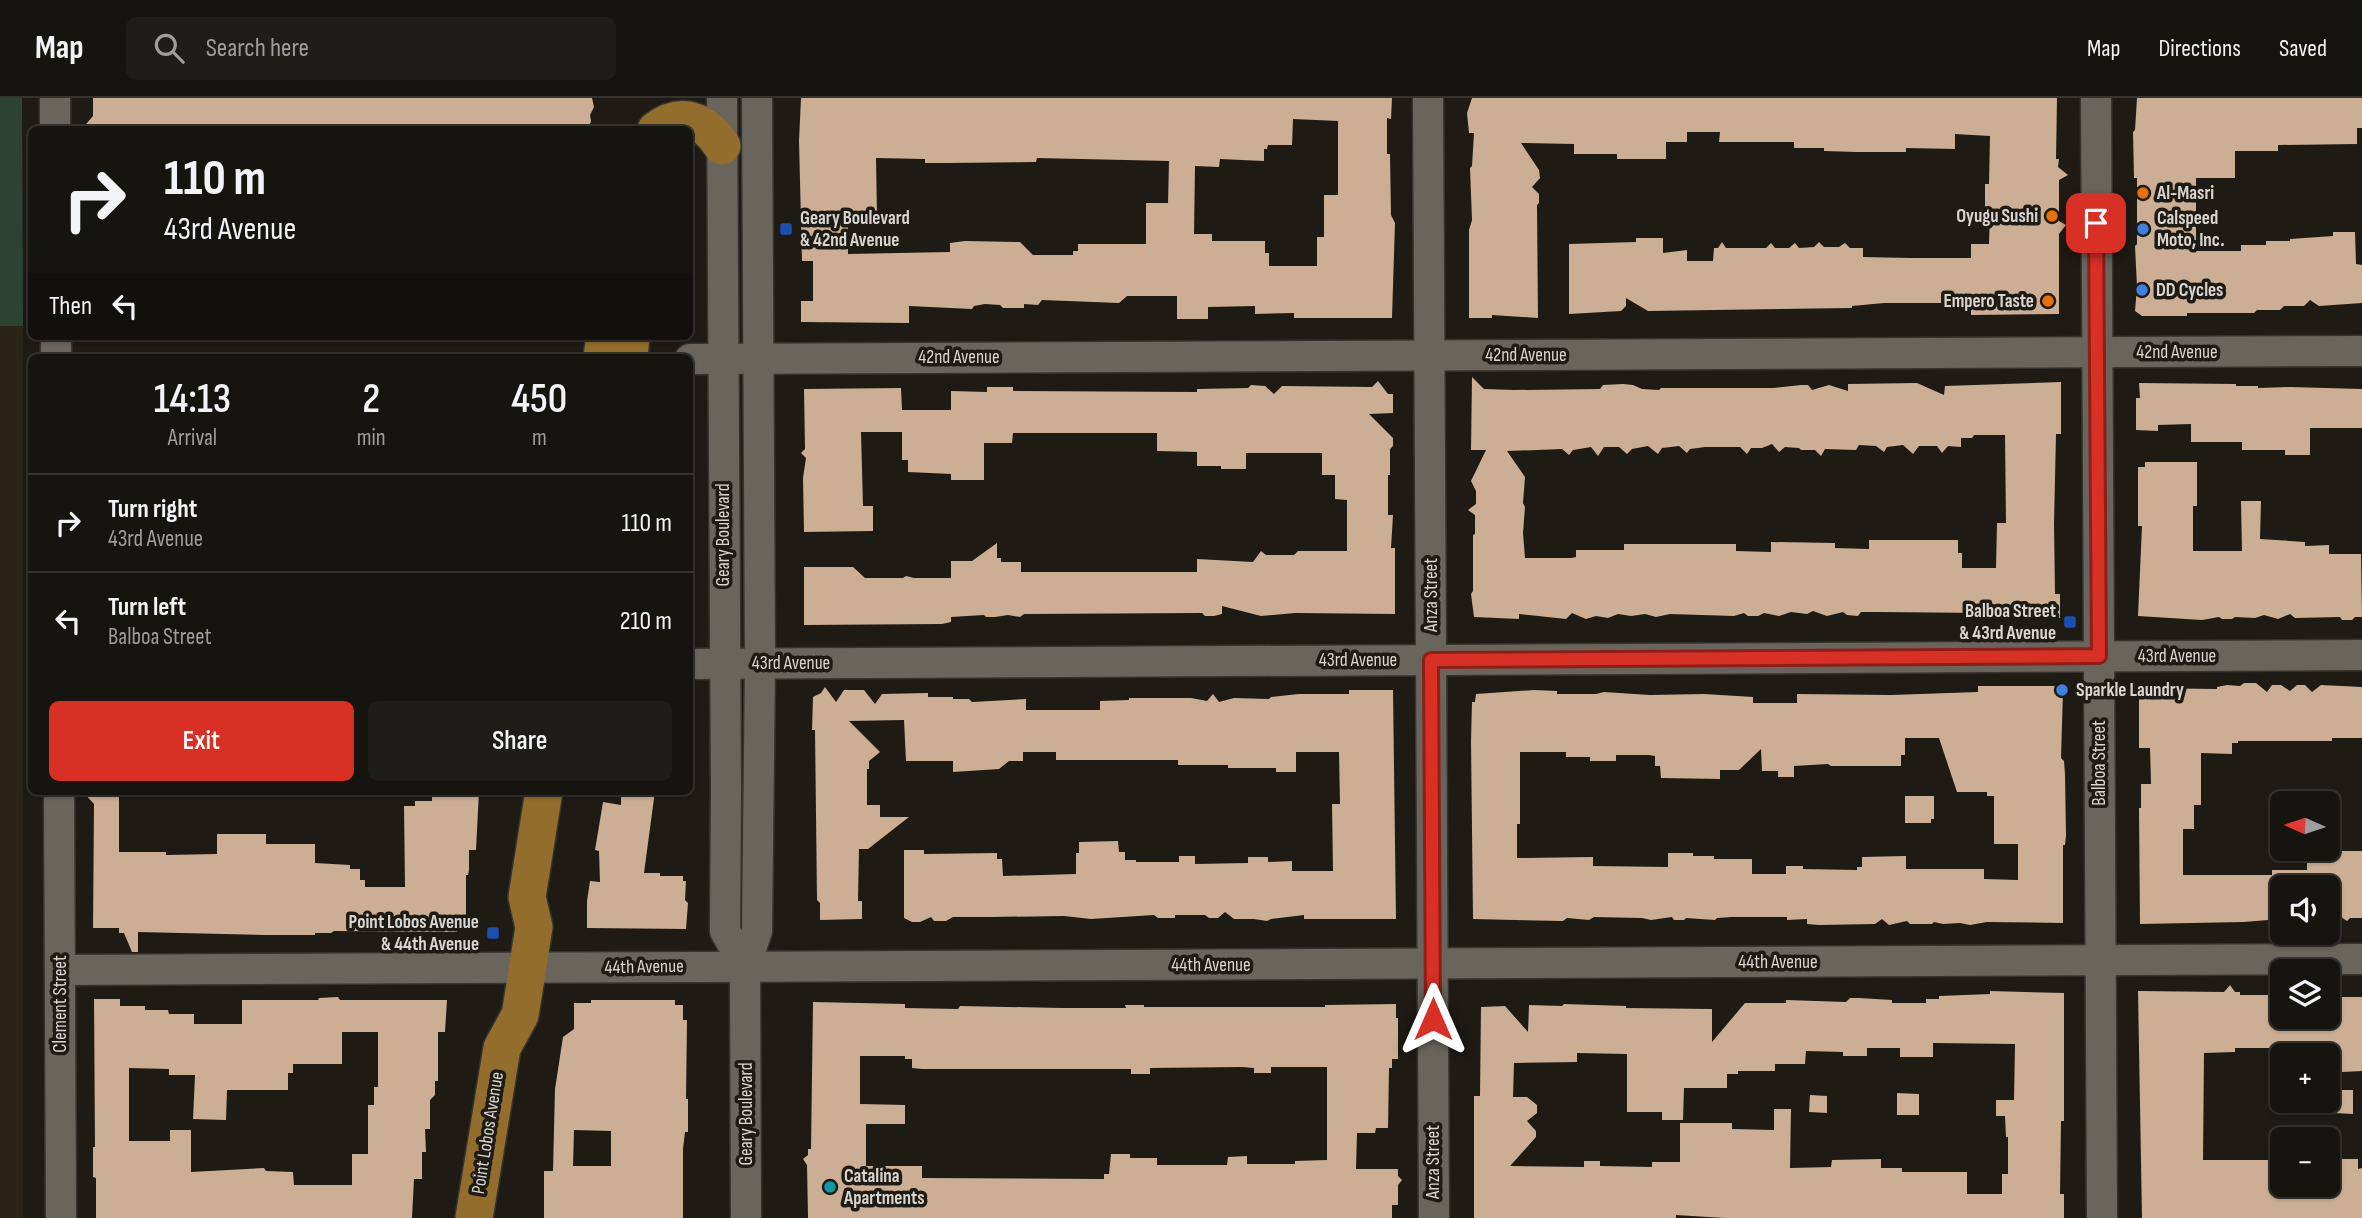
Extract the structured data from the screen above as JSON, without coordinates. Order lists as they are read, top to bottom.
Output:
{
  "streets": {
    "main road": ["Point Lobos Avenue"],
    "street": [
      "42nd Avenue",
      "Geary Boulevard",
      "Anza Street",
      "43rd Avenue",
      "Balboa Street",
      "44th Avenue",
      "Clement Street"
    ]
  },
  "crossings": [
    ["42nd Avenue", "Geary Boulevard"],
    ["42nd Avenue", "Anza Street"],
    ["42nd Avenue", "Balboa Street"],
    ["Geary Boulevard", "43rd Avenue"],
    ["Geary Boulevard", "44th Avenue"],
    ["Anza Street", "43rd Avenue"],
    ["Anza Street", "44th Avenue"],
    ["43rd Avenue", "Balboa Street"],
    ["Balboa Street", "44th Avenue"],
    ["44th Avenue", "Clement Street"],
    ["44th Avenue", "Point Lobos Avenue"]
  ],
  "places": {
    "other": [
      "Al-Masri",
      "Oyugu Sushi",
      "Calspeed Moto, Inc.",
      "DD Cycles",
      "Empero Taste",
      "Sparkle Laundry",
      "Catalina Apartments"
    ],
    "transit": ["Geary Boulevard & 42nd Avenue", "Balboa Street & 43rd Avenue", "Point Lobos Avenue & 44th Avenue"]
  },
  "north": "left",
  "page": {
    "header": "Map",
    "search": "Search here",
    "nav": ["Map", "Directions", "Saved"],
    "turn": ["110 m", "43rd Avenue"],
    "then": "Then",
    "eta": [
      "14:13",
      "Arrival",
      "2",
      "min",
      "450",
      "m"
    ],
    "list": [
      {
        "name": "Turn right",
        "note": "43rd Avenue",
        "value": "110 m"
      },
      {
        "name": "Turn left",
        "note": "Balboa Street",
        "value": "210 m"
      }
    ],
    "buttons": ["Exit", "Share"],
    "map_buttons": ["+", "−"]
  }
}
